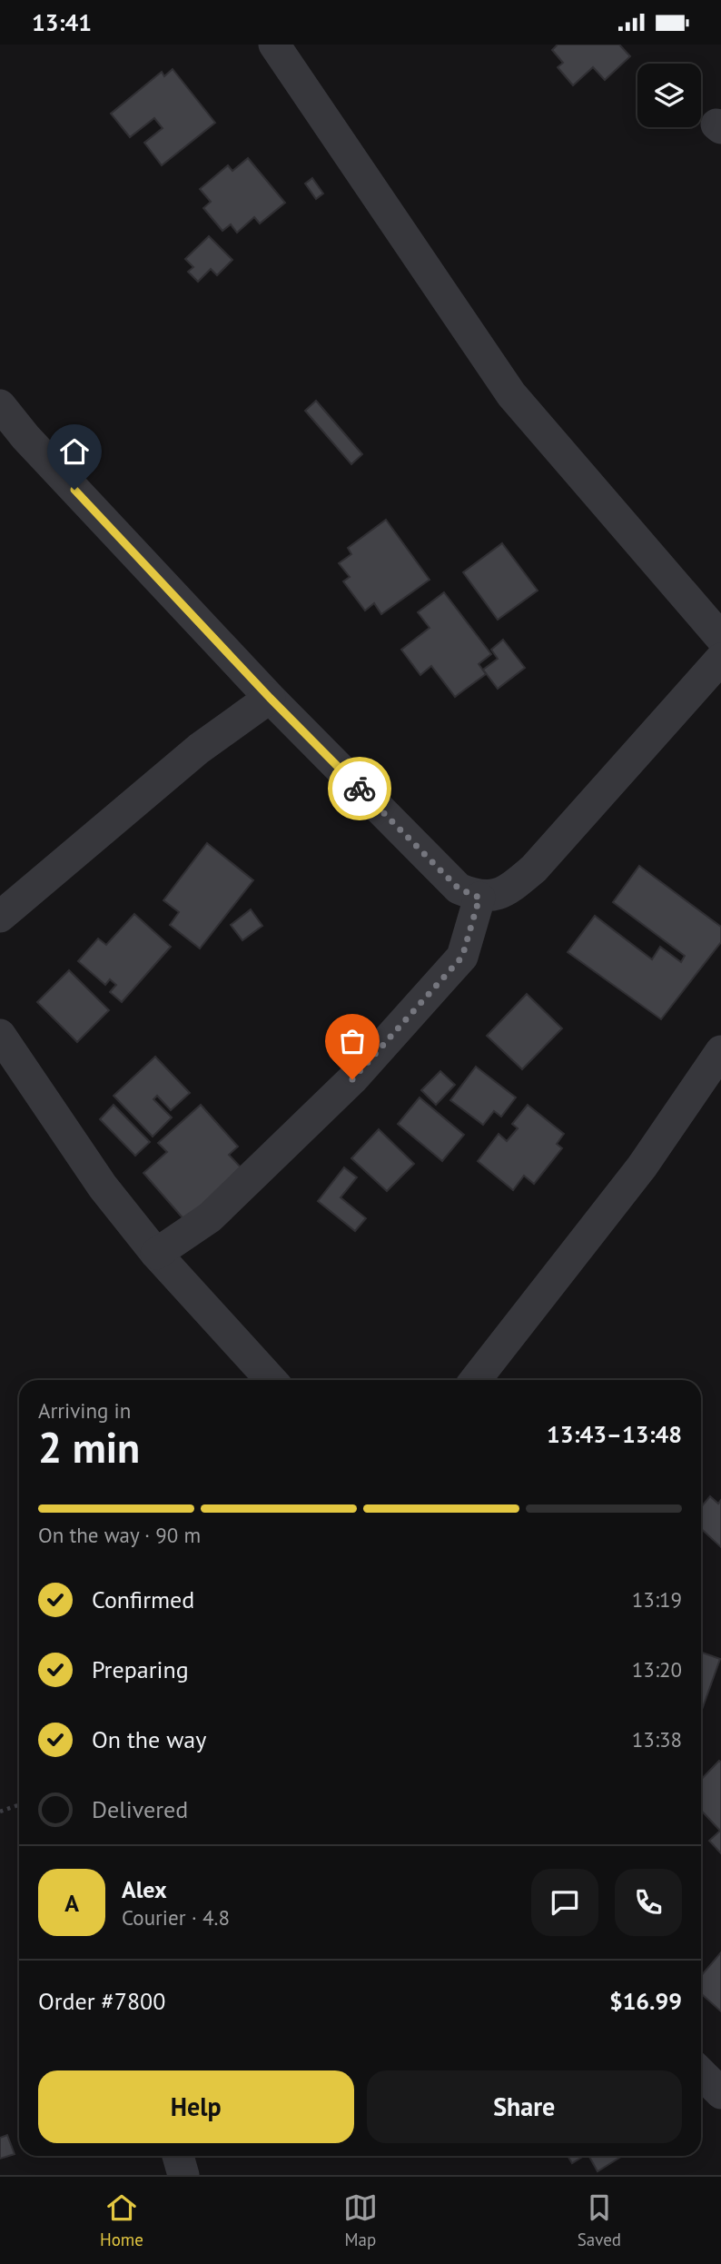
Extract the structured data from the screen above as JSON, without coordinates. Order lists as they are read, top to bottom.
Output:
{
  "page": {
    "status": "13:41",
    "heading": ["2 min", "Arriving in", "13:43–13:48"],
    "panel": [
      "Alex",
      "Courier · 4.8",
      "Order #7800",
      "$16.99"
    ],
    "bar": "On the way · 90 m",
    "list": [
      ["Confirmed", "13:19"],
      ["Preparing", "13:20"],
      ["On the way", "13:38"],
      "Delivered"
    ],
    "round": "A",
    "buttons": ["Help", "Share"],
    "tabs": ["Home", "Map", "Saved"]
  }
}
